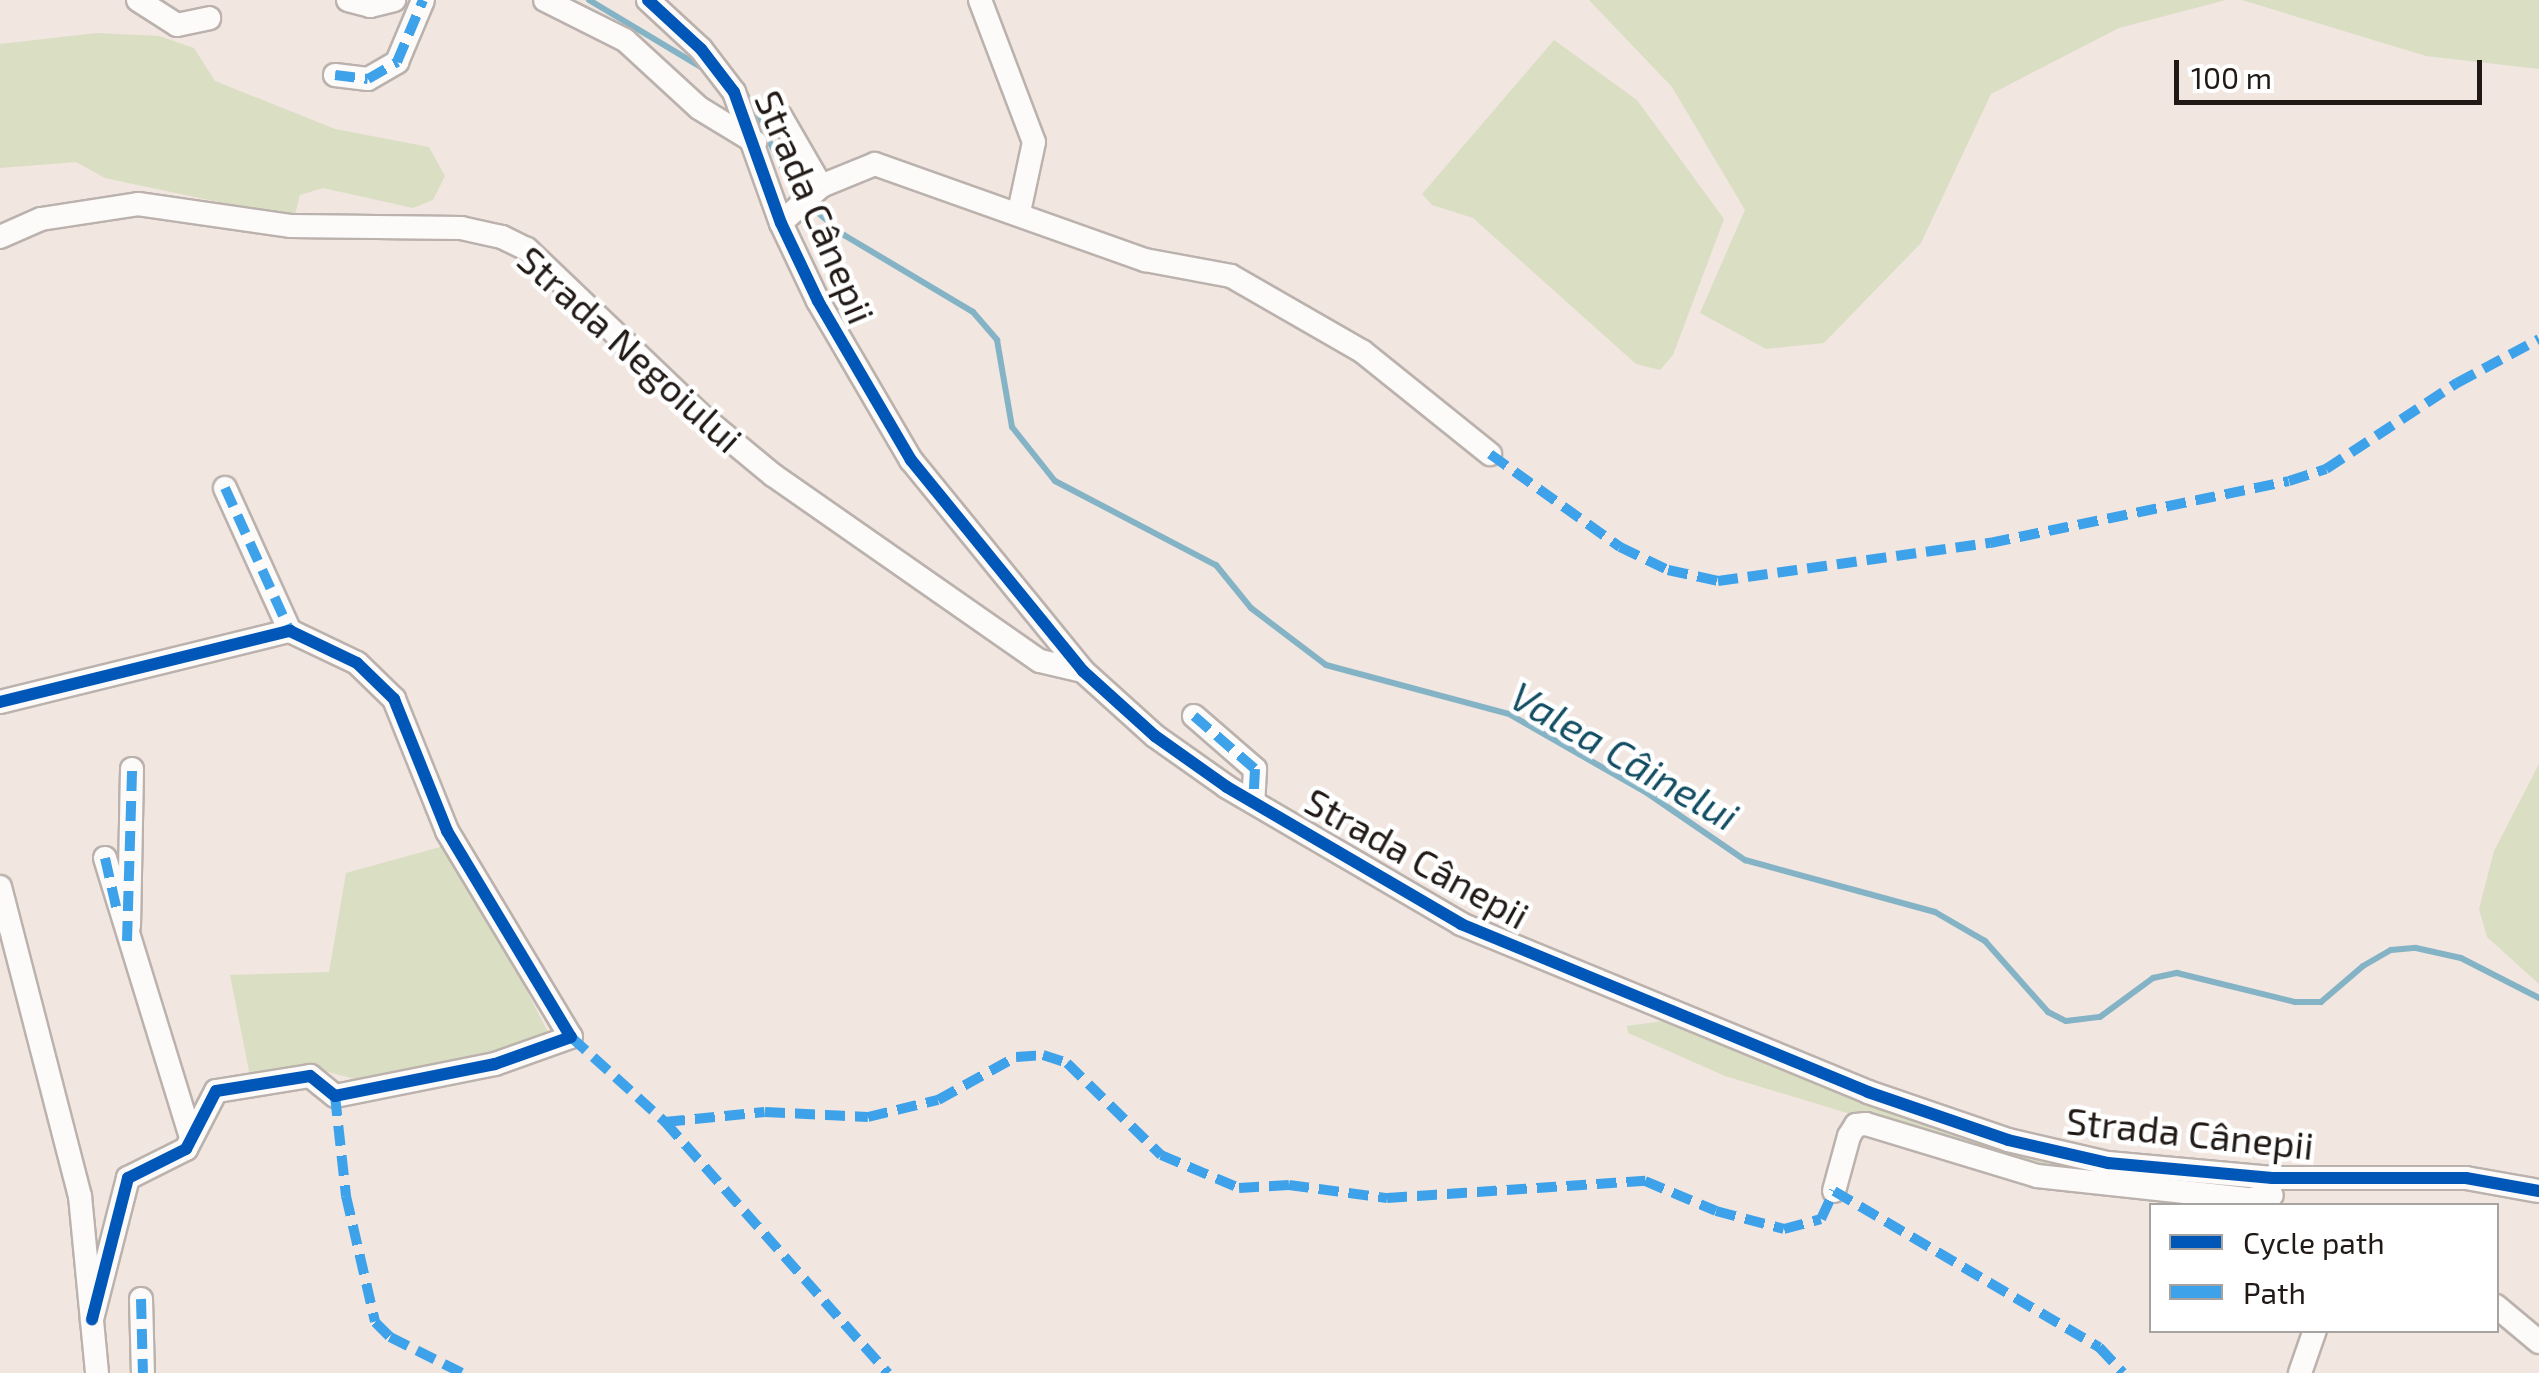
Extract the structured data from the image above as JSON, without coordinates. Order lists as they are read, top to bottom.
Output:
{
  "streets": {
    "street": ["Strada Cânepii", "Strada Negoiului"]
  },
  "crossings": [
    ["Strada Cânepii", "Strada Negoiului"]
  ],
  "water": ["Valea Câinelui"],
  "legend": ["Cycle path", "Path"],
  "scale_bar": "100 m"
}
